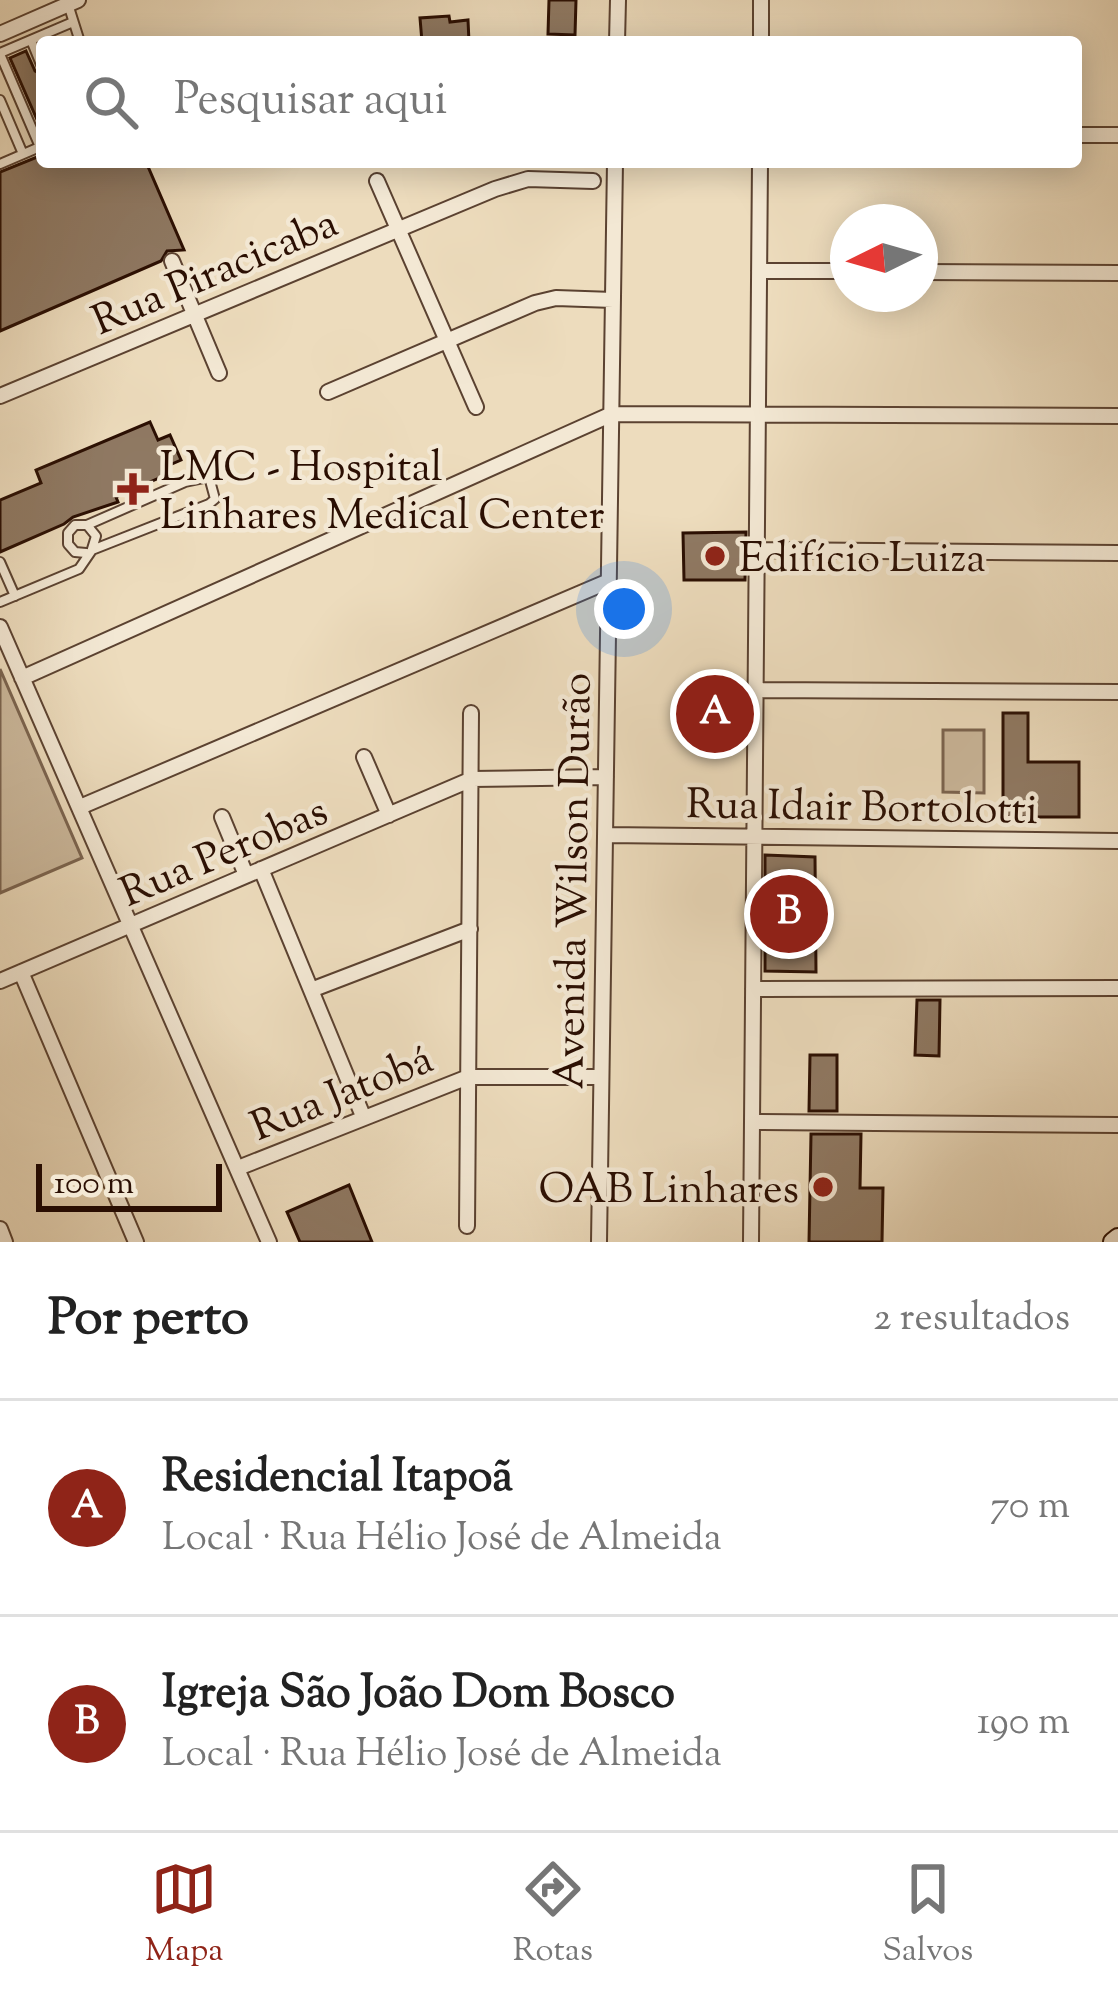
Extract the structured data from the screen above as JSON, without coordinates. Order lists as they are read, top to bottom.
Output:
{
  "streets": {
    "street": [
      "Rua Piracicaba",
      "Rua Idair Bortolotti",
      "Rua Perobas",
      "Avenida Wilson Durão",
      "Rua Jatobá"
    ]
  },
  "crossings": [
    ["Rua Idair Bortolotti", "Avenida Wilson Durão"]
  ],
  "places": {
    "health": ["LMC - Hospital Linhares Medical Center"],
    "other": ["Edifício Luiza", "OAB Linhares"]
  },
  "scale_bar": "100 m",
  "north": "left",
  "page": {
    "search": "Pesquisar aqui",
    "pins": ["A", "B"],
    "scale": "100 m",
    "heading": ["Por perto", "2 resultados"],
    "list": [
      {
        "mark": "A",
        "name": "Residencial Itapoã",
        "note": "Local · Rua Hélio José de Almeida",
        "value": "70 m"
      },
      {
        "mark": "B",
        "name": "Igreja São João Dom Bosco",
        "note": "Local · Rua Hélio José de Almeida",
        "value": "190 m"
      }
    ],
    "nav": ["Mapa", "Rotas", "Salvos"]
  }
}
